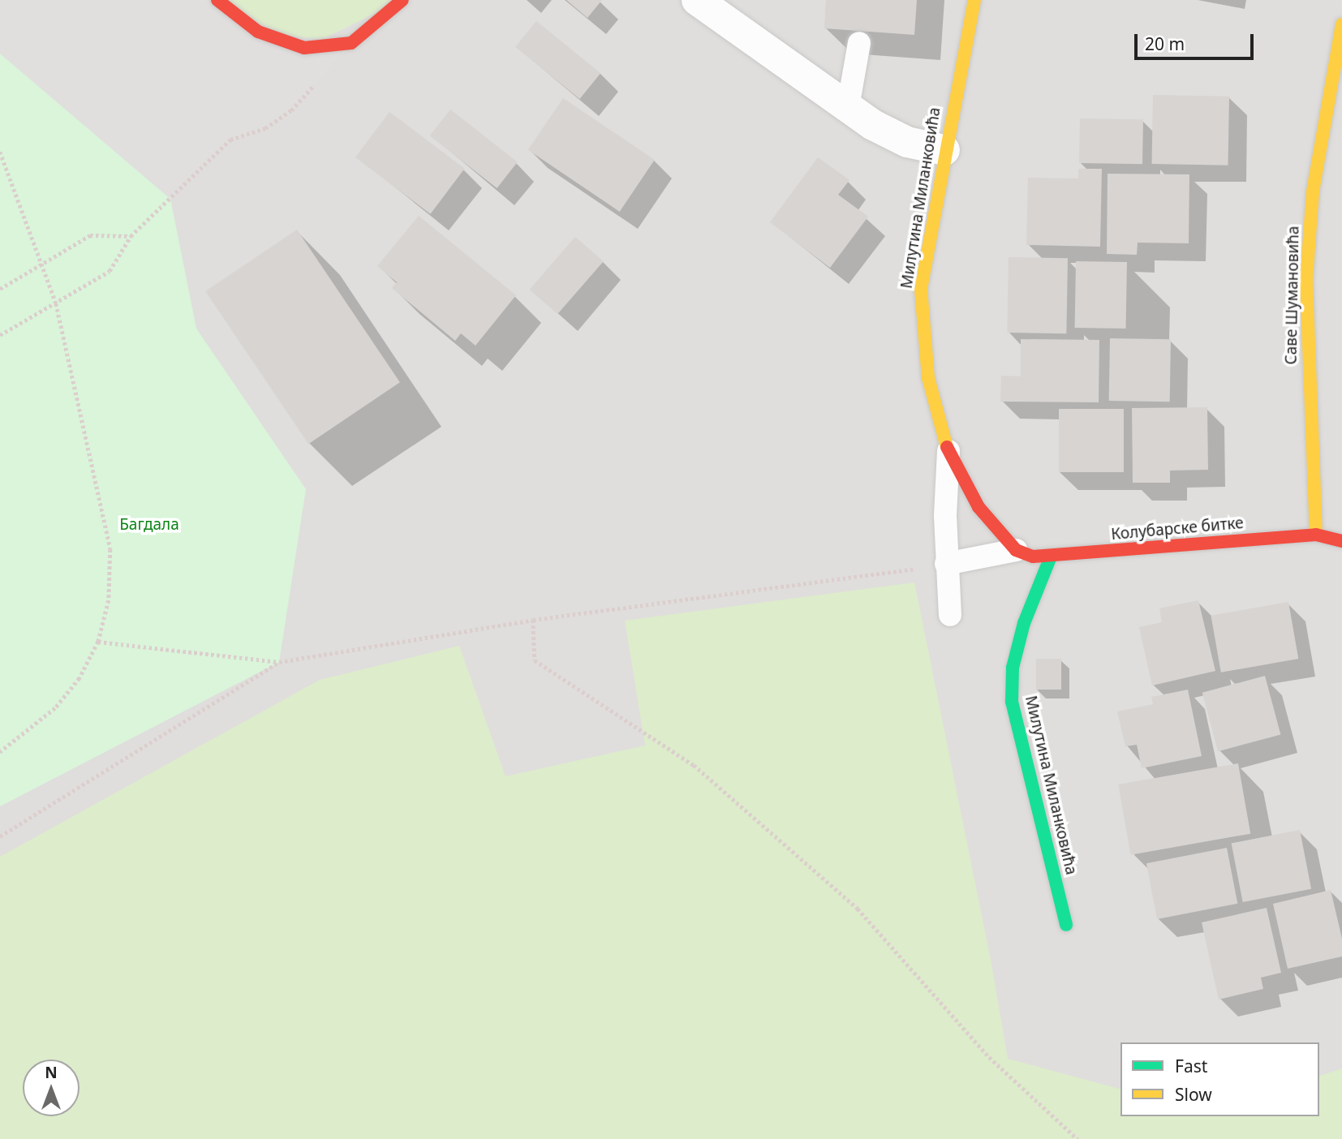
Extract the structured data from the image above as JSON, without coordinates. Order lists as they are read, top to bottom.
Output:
{
  "streets": {
    "street": ["Милутина Миланковића", "Саве Шумановића", "Колубарске битке"]
  },
  "crossings": [
    ["Милутина Миланковића", "Колубарске битке"],
    ["Саве Шумановића", "Колубарске битке"]
  ],
  "parks": ["Багдала"],
  "legend": ["Fast", "Slow"],
  "scale_bar": "20 m",
  "north": "top"
}
